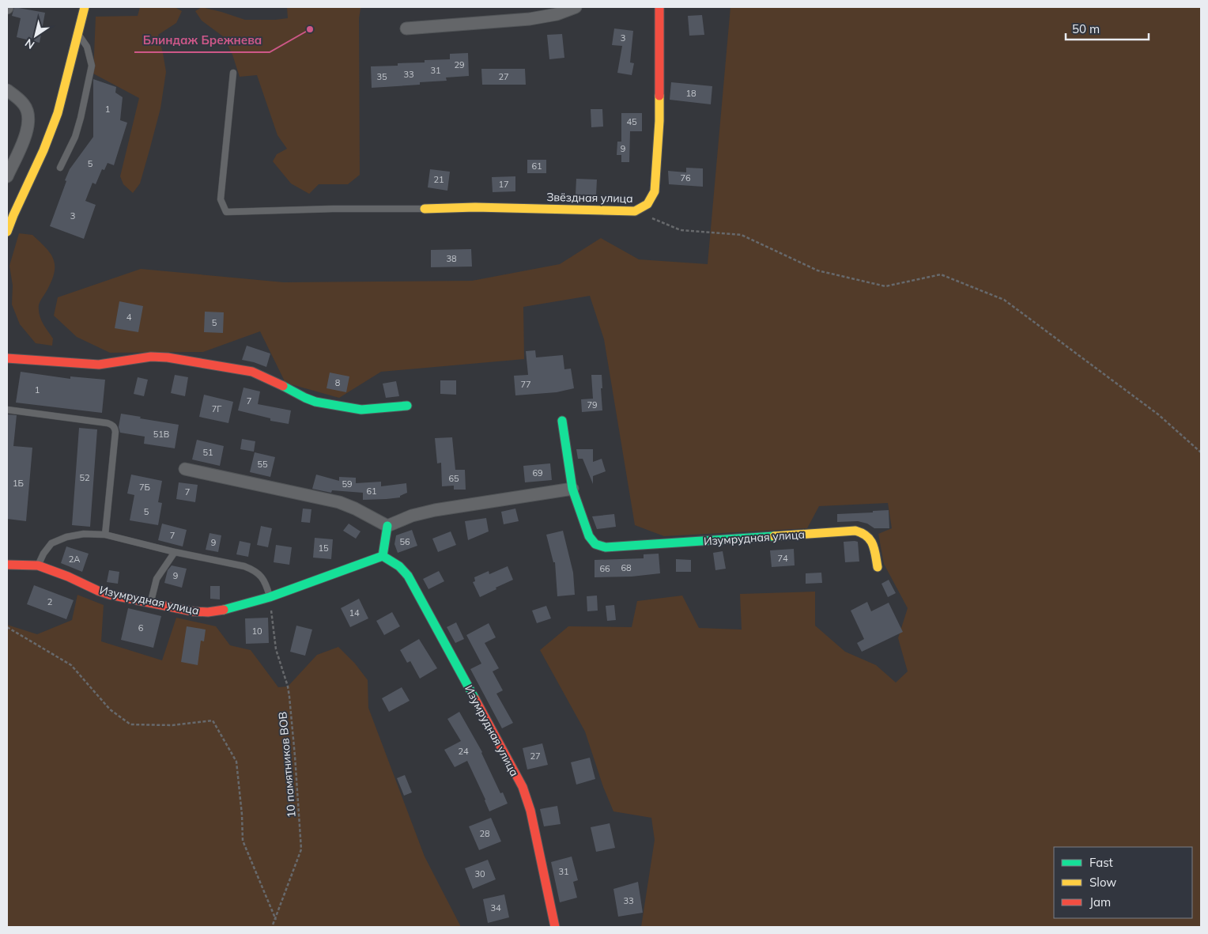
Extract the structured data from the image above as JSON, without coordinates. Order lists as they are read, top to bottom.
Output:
{
  "streets": {
    "street": ["Звёздная улица", "Изумрудная улица"],
    "path": ["10 памятников ВОВ"]
  },
  "crossings": [
    ["Изумрудная улица", "10 памятников ВОВ"]
  ],
  "places": ["Блиндаж Брежнева"],
  "house_numbers": [
    "3",
    "29",
    "31",
    "33",
    "35",
    "27",
    "18",
    "1",
    "45",
    "9",
    "5",
    "61",
    "76",
    "21",
    "17",
    "3",
    "38",
    "4",
    "5",
    "8",
    "77",
    "1",
    "7",
    "79",
    "7Г",
    "51В",
    "51",
    "55",
    "69",
    "52",
    "65",
    "1Б",
    "59",
    "7Б",
    "61",
    "7",
    "5",
    "7",
    "56",
    "9",
    "15",
    "74",
    "2А",
    "68",
    "66",
    "9",
    "2",
    "14",
    "6",
    "10",
    "24",
    "27",
    "28",
    "31",
    "30",
    "33",
    "34"
  ],
  "legend": ["Fast", "Slow", "Jam"],
  "scale_bar": "50 m",
  "north": "bottom left"
}
